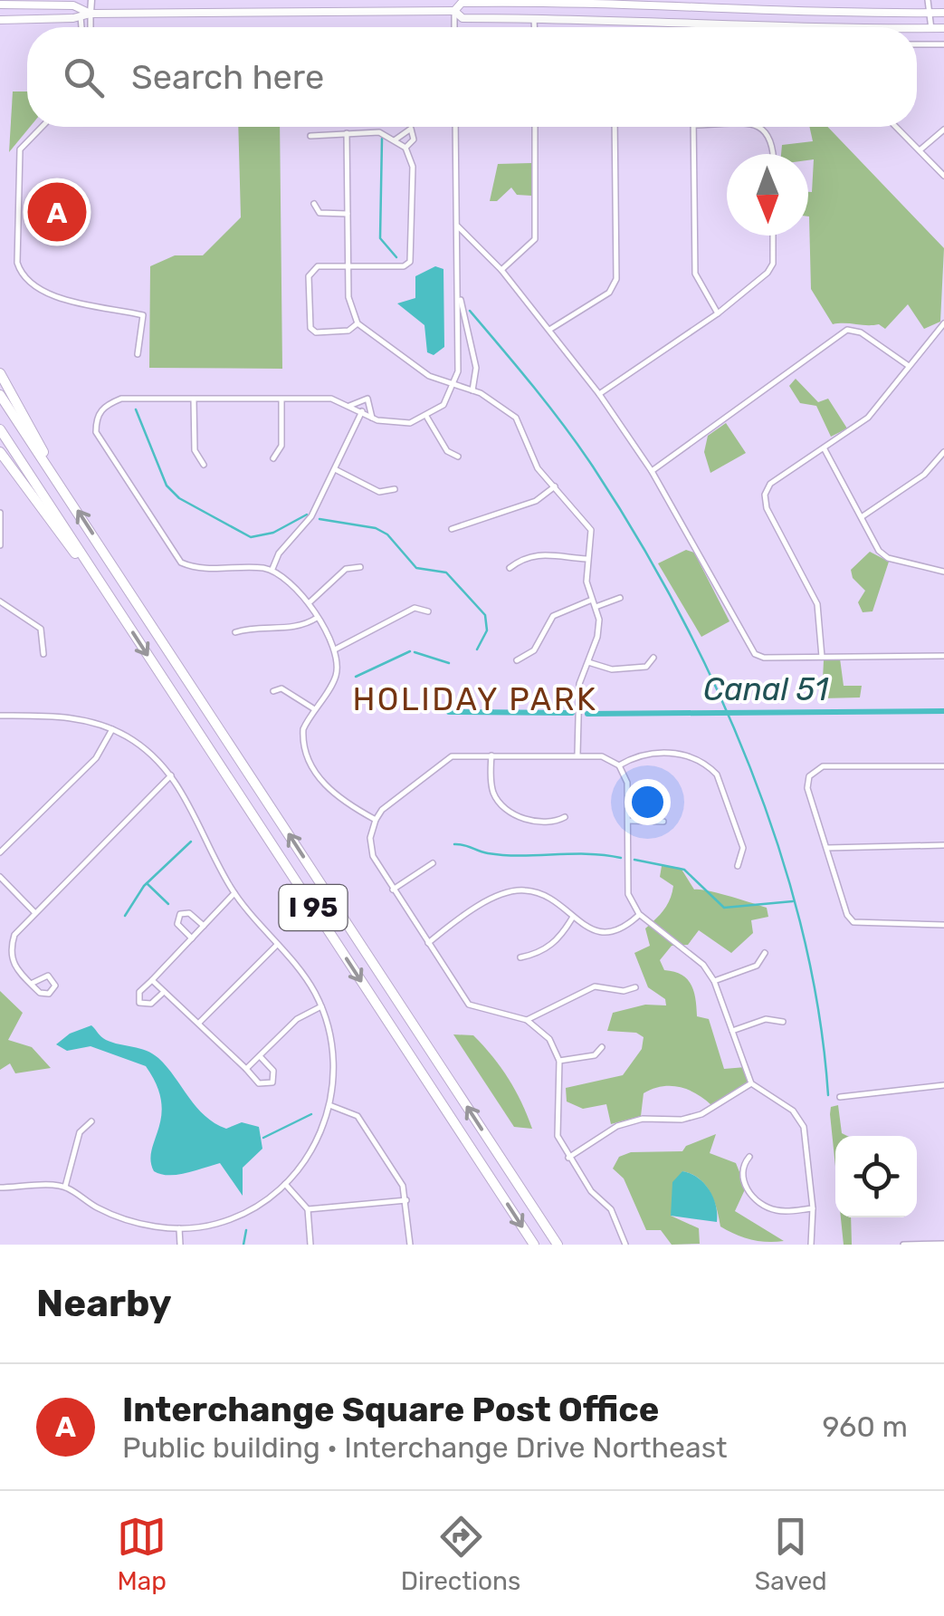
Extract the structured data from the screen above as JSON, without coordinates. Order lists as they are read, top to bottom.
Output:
{
  "streets": {
    "highway": ["I 95"]
  },
  "districts": ["HOLIDAY PARK"],
  "water": ["Canal 51"],
  "north": "bottom",
  "page": {
    "search": "Search here",
    "pins": "A",
    "heading": "Nearby",
    "list": [
      {
        "mark": "A",
        "name": "Interchange Square Post Office",
        "note": "Public building · Interchange Drive Northeast",
        "value": "960 m"
      }
    ],
    "nav": ["Map", "Directions", "Saved"]
  }
}
